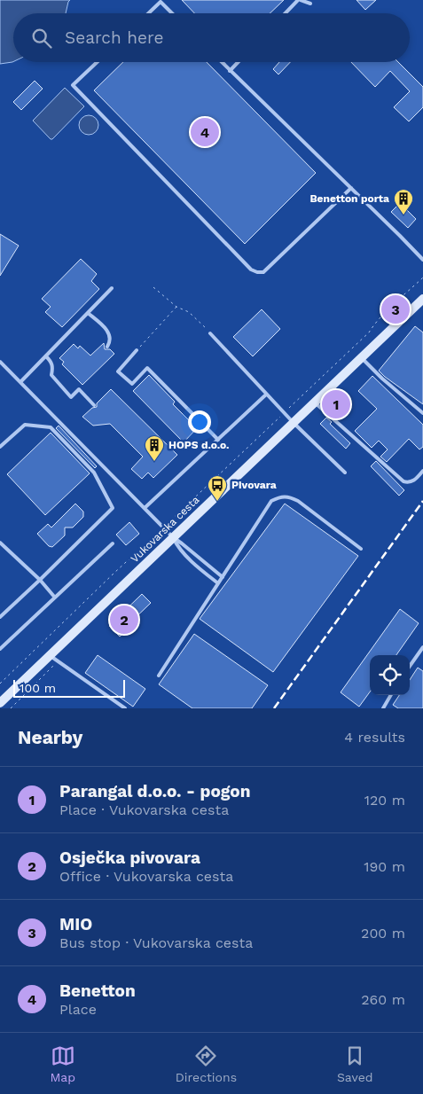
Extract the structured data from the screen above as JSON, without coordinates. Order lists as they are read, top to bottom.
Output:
{
  "streets": {
    "main road": ["Vukovarska cesta"]
  },
  "places": {
    "building": ["Benetton porta", "HOPS d.o.o."],
    "bus stop": ["Pivovara"]
  },
  "scale_bar": "100 m",
  "page": {
    "search": "Search here",
    "pins": [
      "4",
      "3",
      "1",
      "2"
    ],
    "scale": "100 m",
    "heading": ["Nearby", "4 results"],
    "list": [
      {
        "mark": "1",
        "name": "Parangal d.o.o. - pogon",
        "note": "Place · Vukovarska cesta",
        "value": "120 m"
      },
      {
        "mark": "2",
        "name": "Osječka pivovara",
        "note": "Office · Vukovarska cesta",
        "value": "190 m"
      },
      {
        "mark": "3",
        "name": "MIO",
        "note": "Bus stop · Vukovarska cesta",
        "value": "200 m"
      },
      {
        "mark": "4",
        "name": "Benetton",
        "note": "Place",
        "value": "260 m"
      }
    ],
    "nav": ["Map", "Directions", "Saved"]
  }
}
